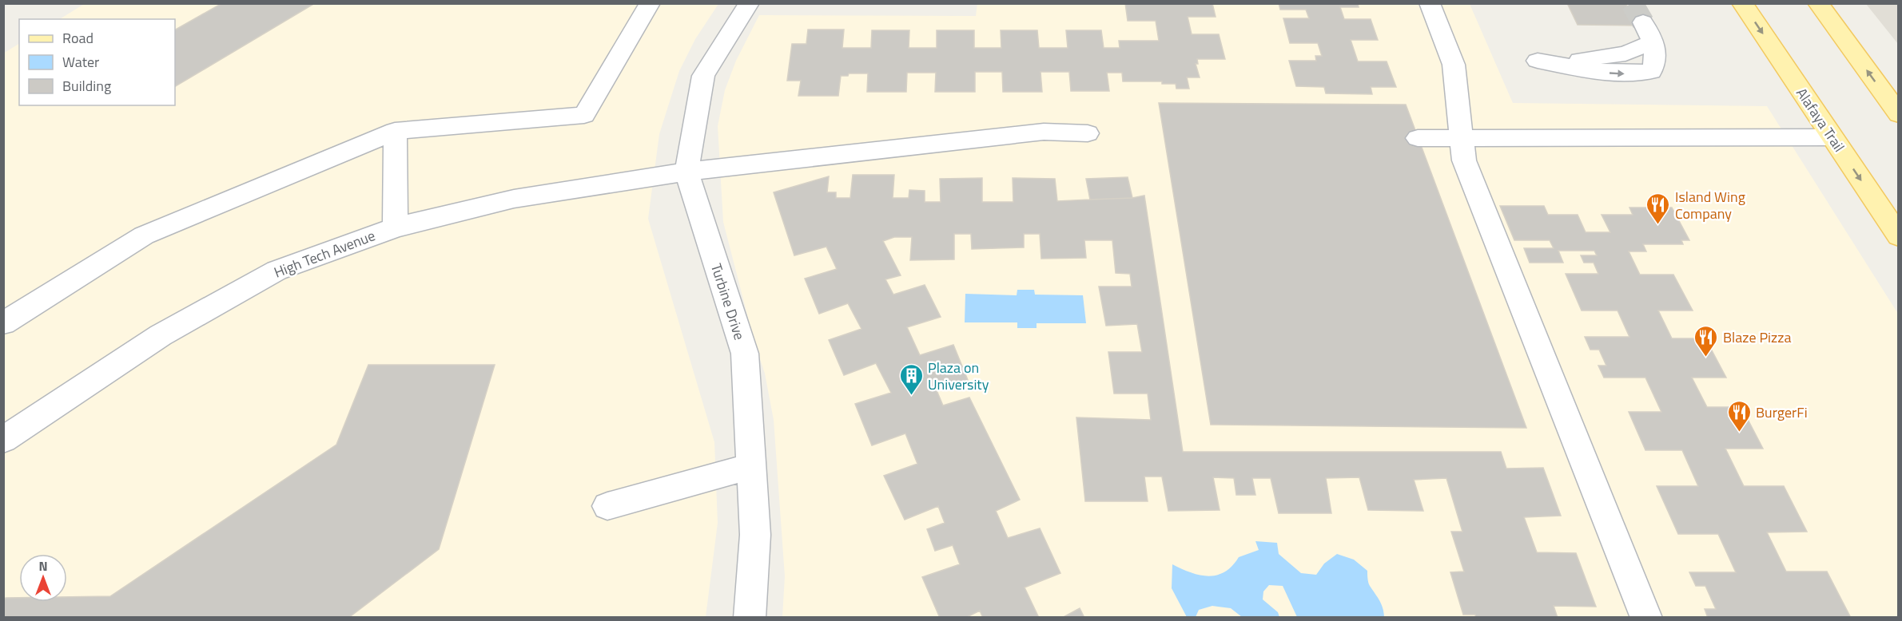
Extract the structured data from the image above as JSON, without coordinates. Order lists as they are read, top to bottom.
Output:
{
  "streets": {
    "main road": ["Alafaya Trail"],
    "street": ["High Tech Avenue", "Turbine Drive"]
  },
  "crossings": [
    ["High Tech Avenue", "Turbine Drive"]
  ],
  "places": {
    "restaurant": ["Island Wing Company", "Blaze Pizza", "BurgerFi"],
    "building": ["Plaza on University"]
  },
  "legend": ["Road", "Water", "Building"],
  "north": "top"
}
